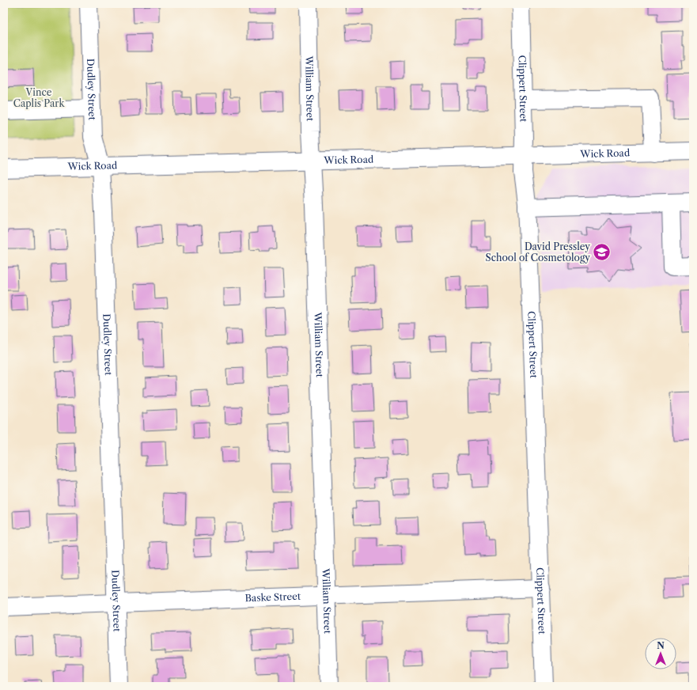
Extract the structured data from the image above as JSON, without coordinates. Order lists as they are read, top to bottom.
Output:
{
  "streets": {
    "street": [
      "William Street",
      "Clippert Street",
      "Dudley Street",
      "Wick Road",
      "Baske Street"
    ]
  },
  "crossings": [
    ["William Street", "Wick Road"],
    ["William Street", "Baske Street"],
    ["Clippert Street", "Wick Road"],
    ["Clippert Street", "Baske Street"],
    ["Dudley Street", "Wick Road"],
    ["Dudley Street", "Baske Street"]
  ],
  "parks": ["Vince Caplis Park"],
  "places": {
    "school or university": ["David Pressley School of Cosmetology"]
  },
  "north": "top"
}
